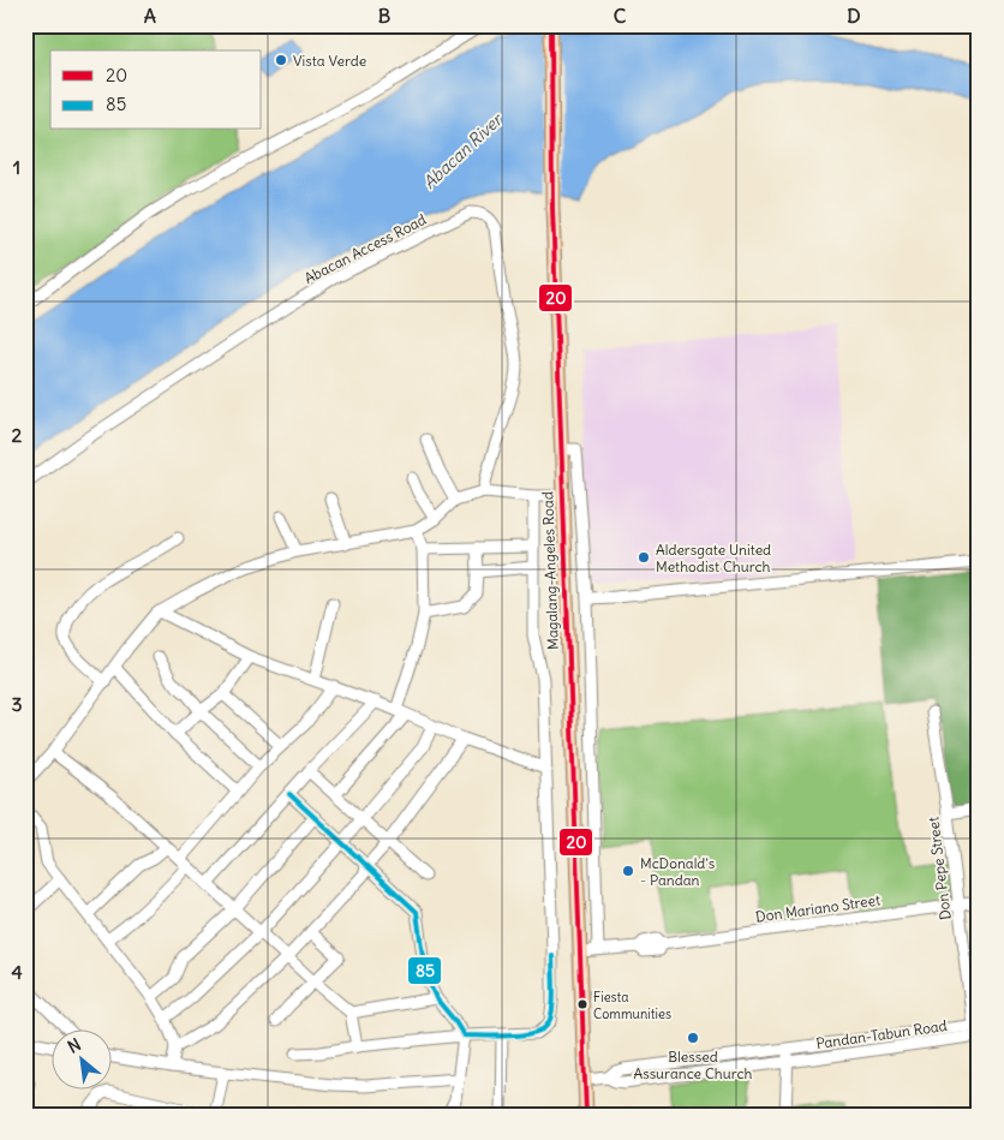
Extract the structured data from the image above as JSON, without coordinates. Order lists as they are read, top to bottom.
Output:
{
  "streets": {
    "main road": ["Magalang-Angeles Road"],
    "street": [
      "Abacan Access Road",
      "Don Pepe Street",
      "Don Mariano Street",
      "Pandan-Tabun Road"
    ]
  },
  "crossings": [
    ["Magalang-Angeles Road", "Don Mariano Street"],
    ["Magalang-Angeles Road", "Pandan-Tabun Road"],
    ["Don Pepe Street", "Don Mariano Street"],
    ["Don Pepe Street", "Pandan-Tabun Road"]
  ],
  "water": ["Abacan River"],
  "places": [
    "Vista Verde",
    "Aldersgate United Methodist Church",
    "McDonald's - Pandan",
    "Fiesta Communities",
    "Blessed Assurance Church"
  ],
  "lines": ["transit line 20", "transit line 85"],
  "legend": ["20", "85"],
  "north": "top left",
  "grid": {
    "columns": [
      "A",
      "B",
      "C",
      "D"
    ],
    "rows": [
      "1",
      "2",
      "3",
      "4"
    ]
  }
}
